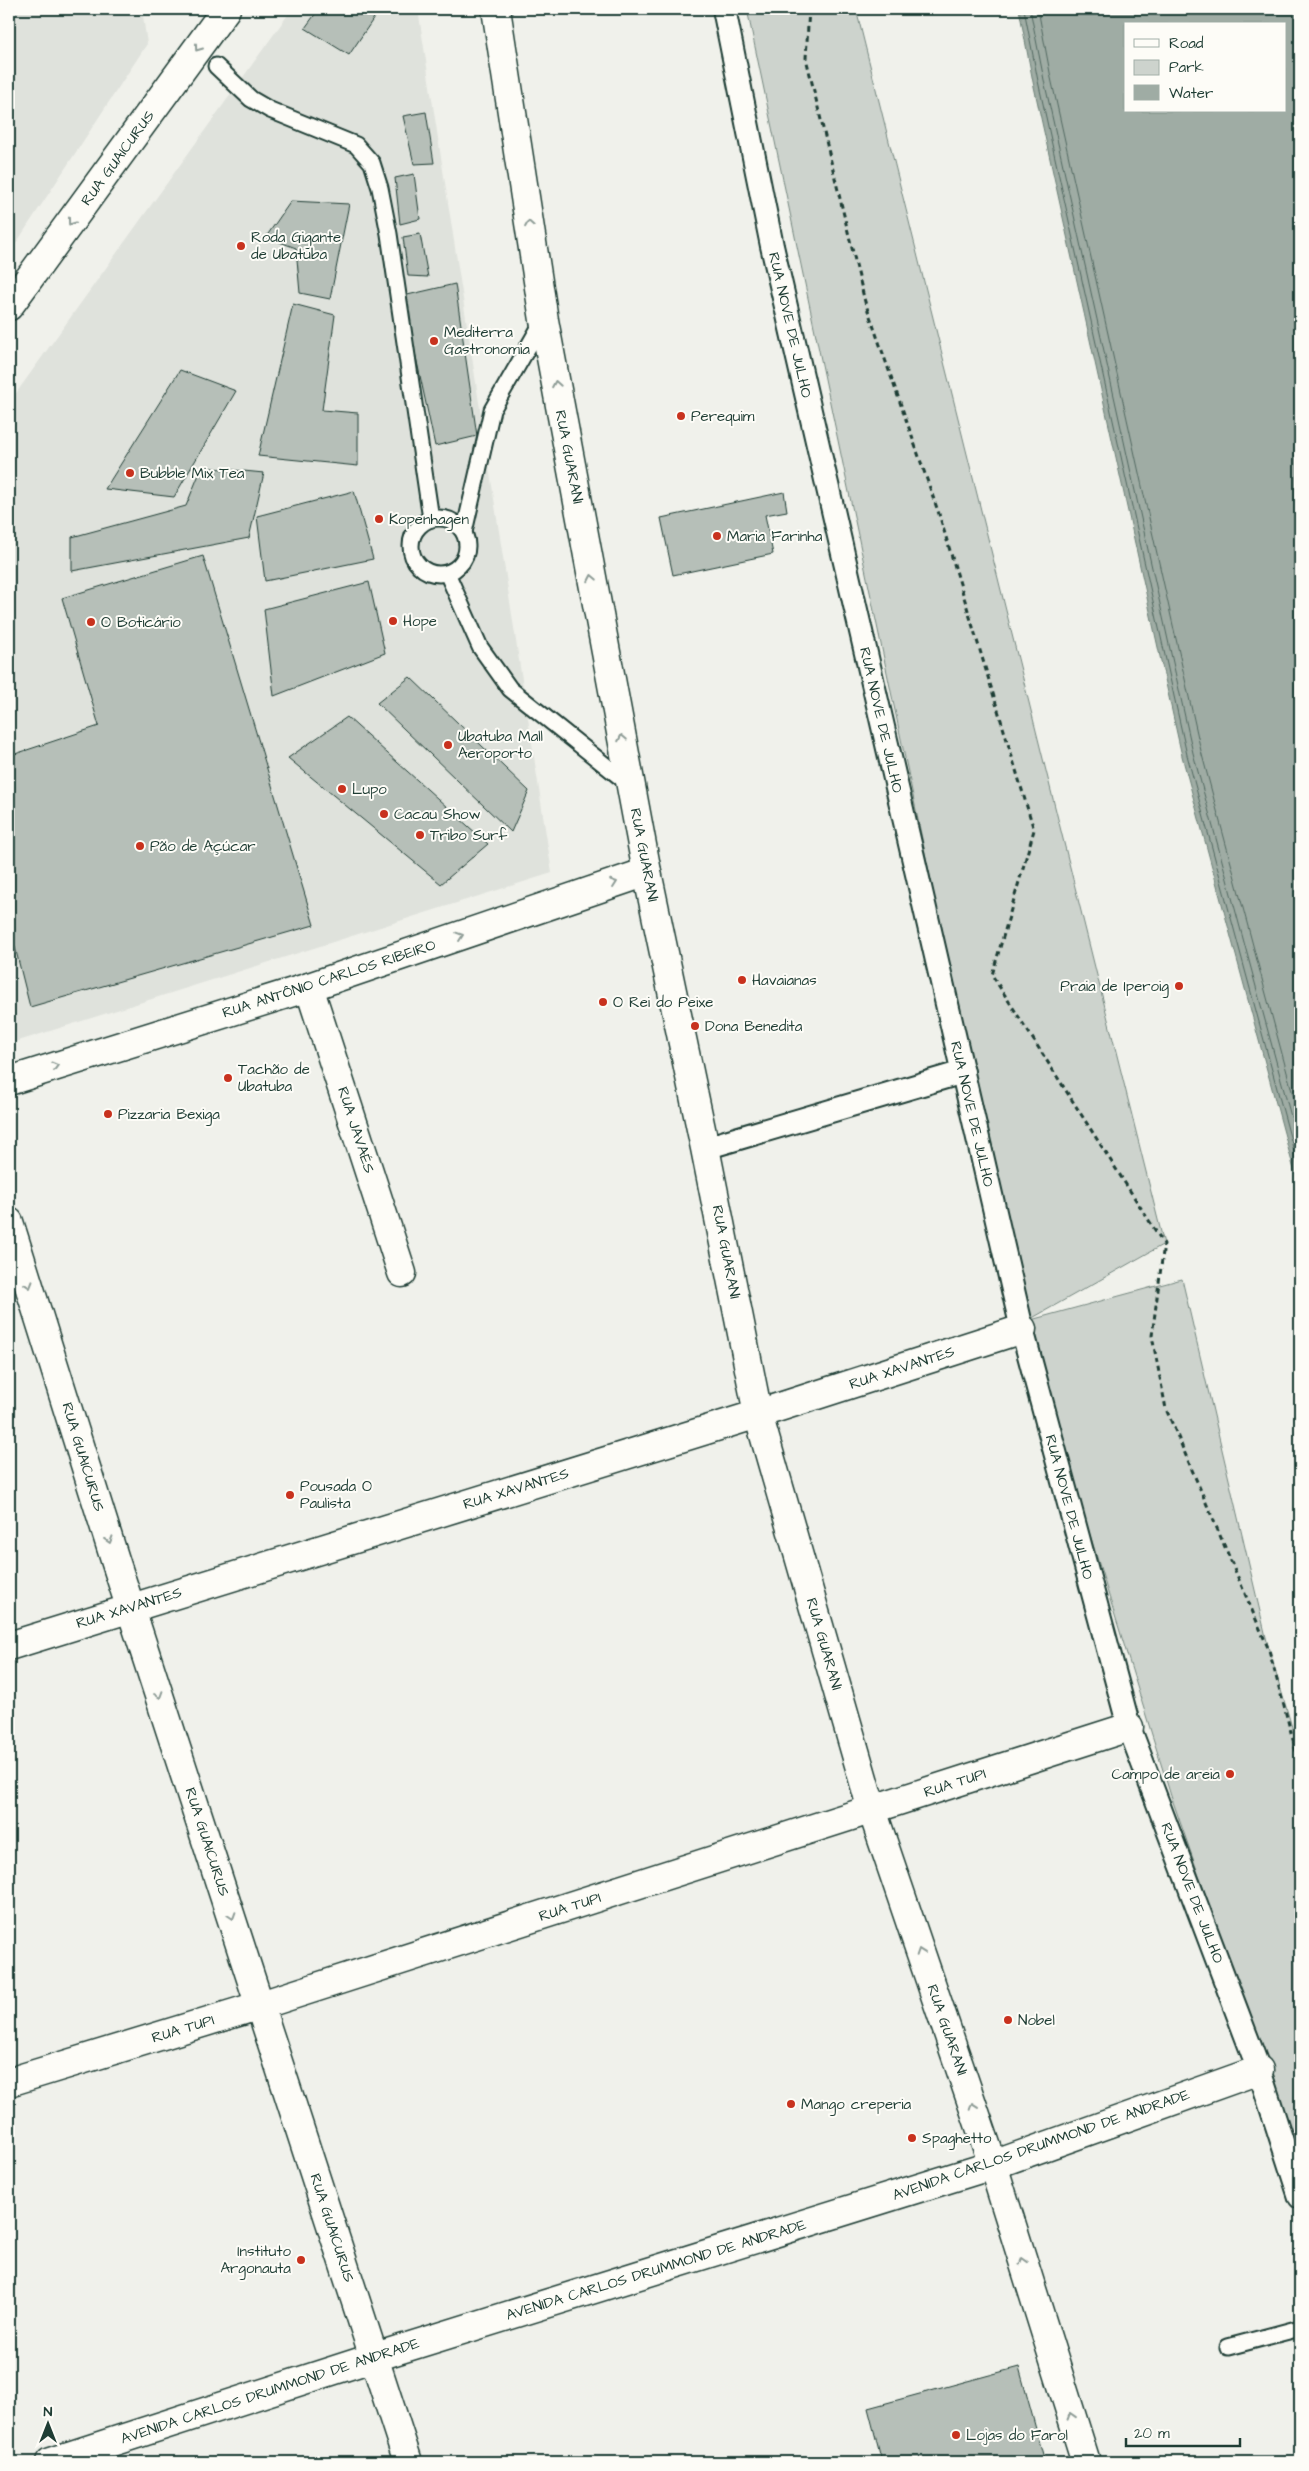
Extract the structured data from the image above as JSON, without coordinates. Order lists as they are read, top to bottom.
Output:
{
  "streets": {
    "street": [
      "RUA GUAICURUS",
      "RUA NOVE DE JULHO",
      "RUA GUARANI",
      "RUA ANTÔNIO CARLOS RIBEIRO",
      "RUA JAVAÉS",
      "RUA XAVANTES",
      "RUA TUPI",
      "AVENIDA CARLOS DRUMMOND DE ANDRADE"
    ]
  },
  "crossings": [
    ["RUA GUAICURUS", "RUA XAVANTES"],
    ["RUA GUAICURUS", "RUA TUPI"],
    ["RUA GUAICURUS", "AVENIDA CARLOS DRUMMOND DE ANDRADE"],
    ["RUA NOVE DE JULHO", "RUA XAVANTES"],
    ["RUA NOVE DE JULHO", "RUA TUPI"],
    ["RUA NOVE DE JULHO", "AVENIDA CARLOS DRUMMOND DE ANDRADE"],
    ["RUA GUARANI", "RUA ANTÔNIO CARLOS RIBEIRO"],
    ["RUA GUARANI", "RUA XAVANTES"],
    ["RUA GUARANI", "RUA TUPI"],
    ["RUA GUARANI", "AVENIDA CARLOS DRUMMOND DE ANDRADE"],
    ["RUA ANTÔNIO CARLOS RIBEIRO", "RUA JAVAÉS"]
  ],
  "one_way": ["RUA GUAICURUS", "RUA GUARANI", "RUA ANTÔNIO CARLOS RIBEIRO"],
  "places": [
    "Roda Gigante de Ubatuba",
    "Mediterra Gastronomia",
    "Perequim",
    "Bubble Mix Tea",
    "Kopenhagen",
    "Maria Farinha",
    "Hope",
    "O Boticário",
    "Ubatuba Mall Aeroporto",
    "Lupo",
    "Cacau Show",
    "Tribo Surf",
    "Pão de Açúcar",
    "Havaianas",
    "Praia de Iperoig",
    "O Rei do Peixe",
    "Dona Benedita",
    "Tachão de Ubatuba",
    "Pizzaria Bexiga",
    "Pousada O Paulista",
    "Campo de areia",
    "Nobel",
    "Mango creperia",
    "Spaghetto",
    "Instituto Argonauta",
    "Lojas do Farol"
  ],
  "legend": ["Road", "Park", "Water"],
  "scale_bar": "20 m",
  "north": "top"
}
